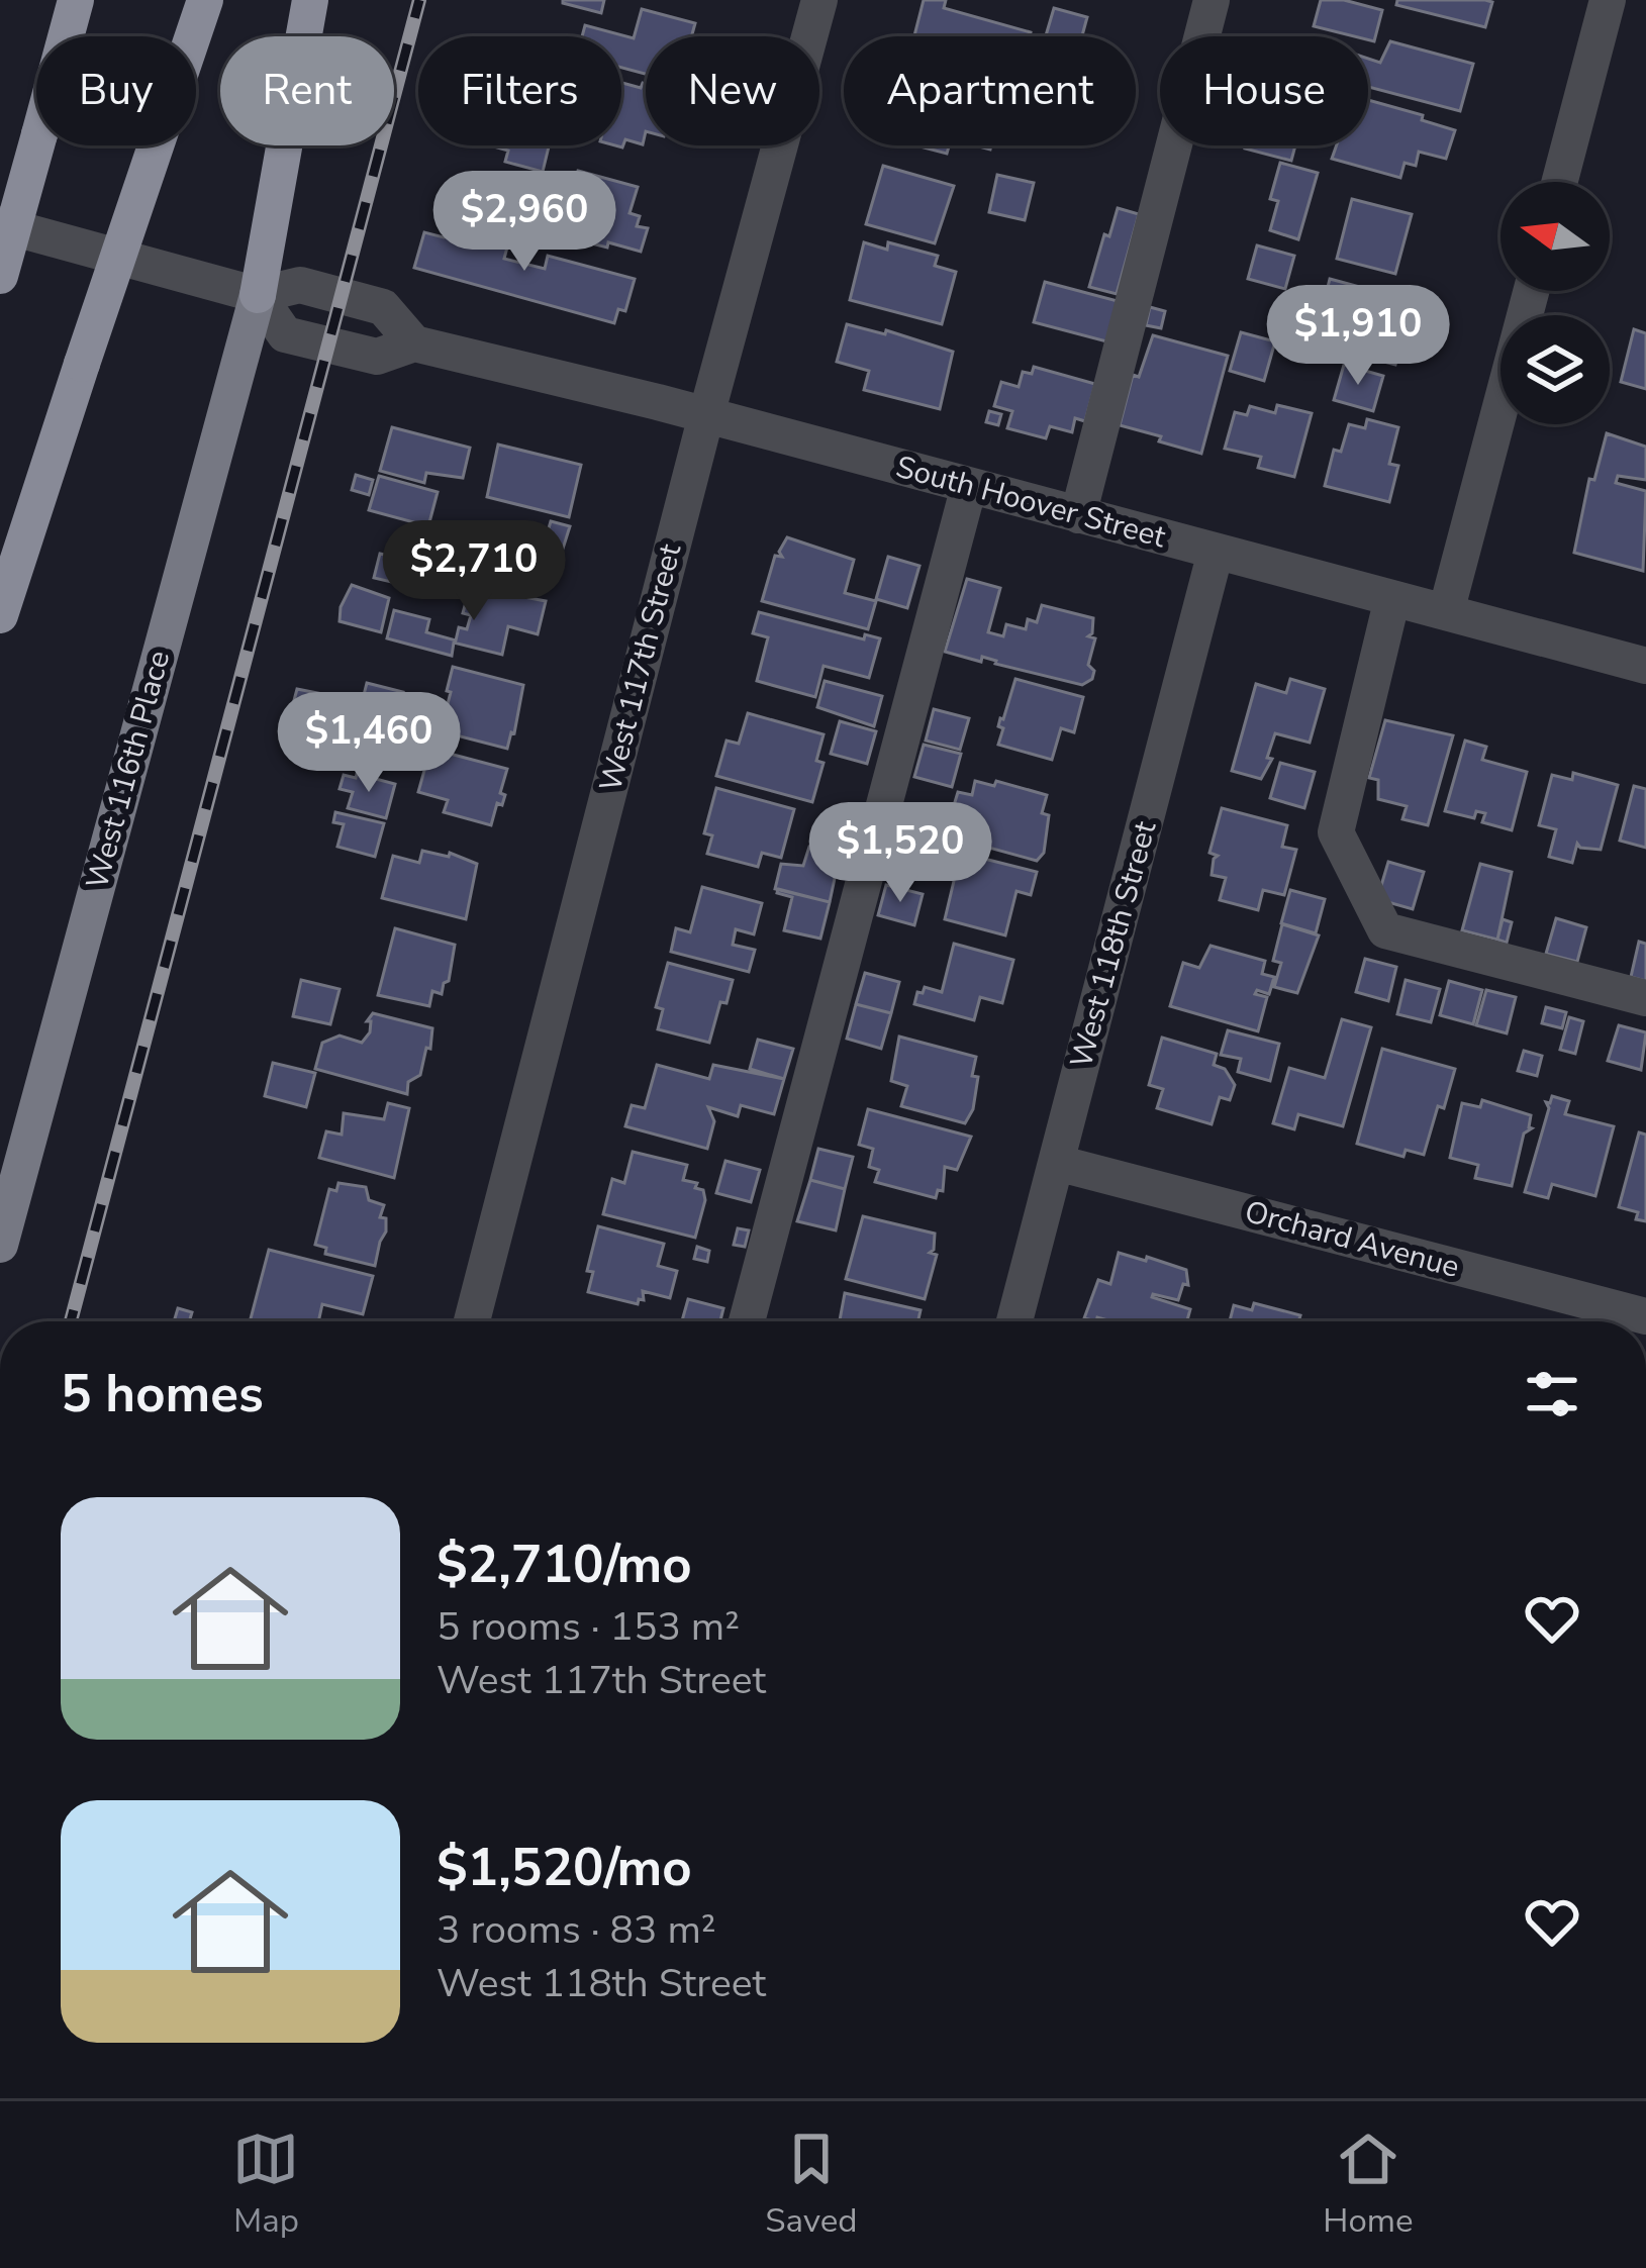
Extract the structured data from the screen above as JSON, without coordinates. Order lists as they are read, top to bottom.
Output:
{
  "streets": {
    "main road": ["West 116th Place"],
    "street": [
      "South Hoover Street",
      "West 117th Street",
      "West 118th Street",
      "Orchard Avenue"
    ]
  },
  "crossings": [
    ["South Hoover Street", "West 117th Street"],
    ["South Hoover Street", "West 116th Place"],
    ["South Hoover Street", "West 118th Street"],
    ["West 118th Street", "Orchard Avenue"]
  ],
  "north": "left",
  "page": {
    "chip": [
      "Buy",
      "Rent",
      "Filters",
      "New",
      "Apartment",
      "House"
    ],
    "price": [
      "$2,960",
      "$1,910",
      "$2,710",
      "$1,460",
      "$1,520"
    ],
    "heading": "5 homes",
    "list": [
      {
        "name": "$2,710/mo",
        "note": "5 rooms · 153 m² · West 117th Street"
      },
      {
        "name": "$1,520/mo",
        "note": "3 rooms · 83 m² · West 118th Street"
      }
    ],
    "tabs": ["Map", "Saved", "Home"]
  }
}
